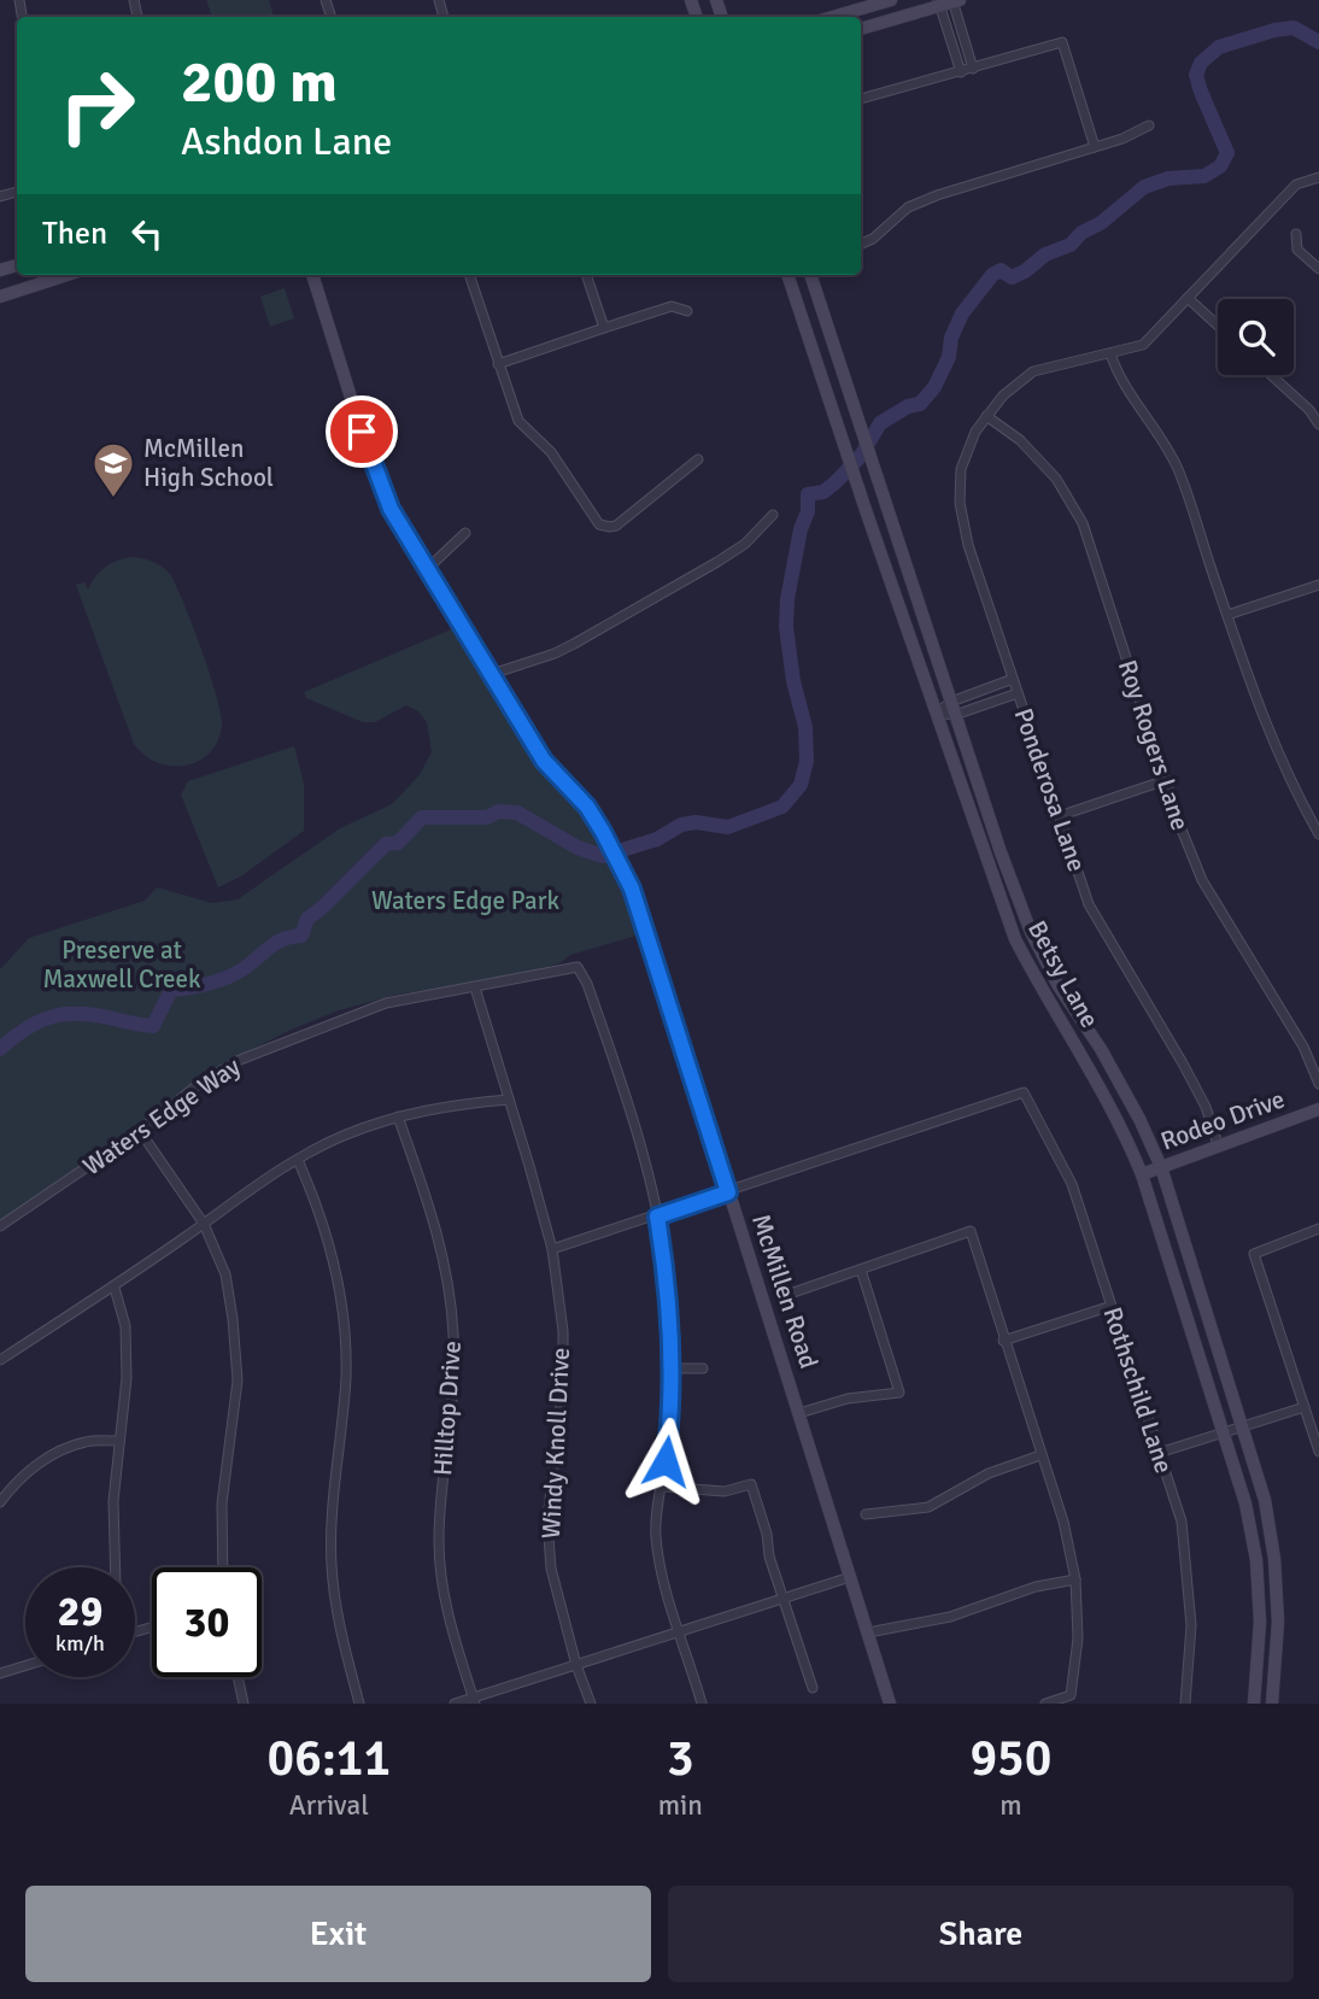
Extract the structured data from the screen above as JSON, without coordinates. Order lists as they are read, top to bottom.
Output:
{
  "streets": {
    "main road": ["Betsy Lane", "Rodeo Drive", "McMillen Road"],
    "street": [
      "Roy Rogers Lane",
      "Ponderosa Lane",
      "Waters Edge Way",
      "Rothschild Lane",
      "Hilltop Drive",
      "Windy Knoll Drive"
    ]
  },
  "crossings": [
    ["Roy Rogers Lane", "Ponderosa Lane"],
    ["Ponderosa Lane", "Rodeo Drive"],
    ["Betsy Lane", "Rodeo Drive"],
    ["Waters Edge Way", "Windy Knoll Drive"],
    ["McMillen Road", "Rothschild Lane"]
  ],
  "parks": ["Waters Edge Park", "Preserve at Maxwell Creek"],
  "places": {
    "school or university": ["McMillen High School"]
  },
  "page": {
    "turn": ["200 m", "Ashdon Lane"],
    "then": "Then",
    "speed": "29 km/h",
    "limit": "30",
    "eta": [
      "06:11",
      "Arrival",
      "3",
      "min",
      "950",
      "m"
    ],
    "buttons": ["Exit", "Share"]
  }
}
